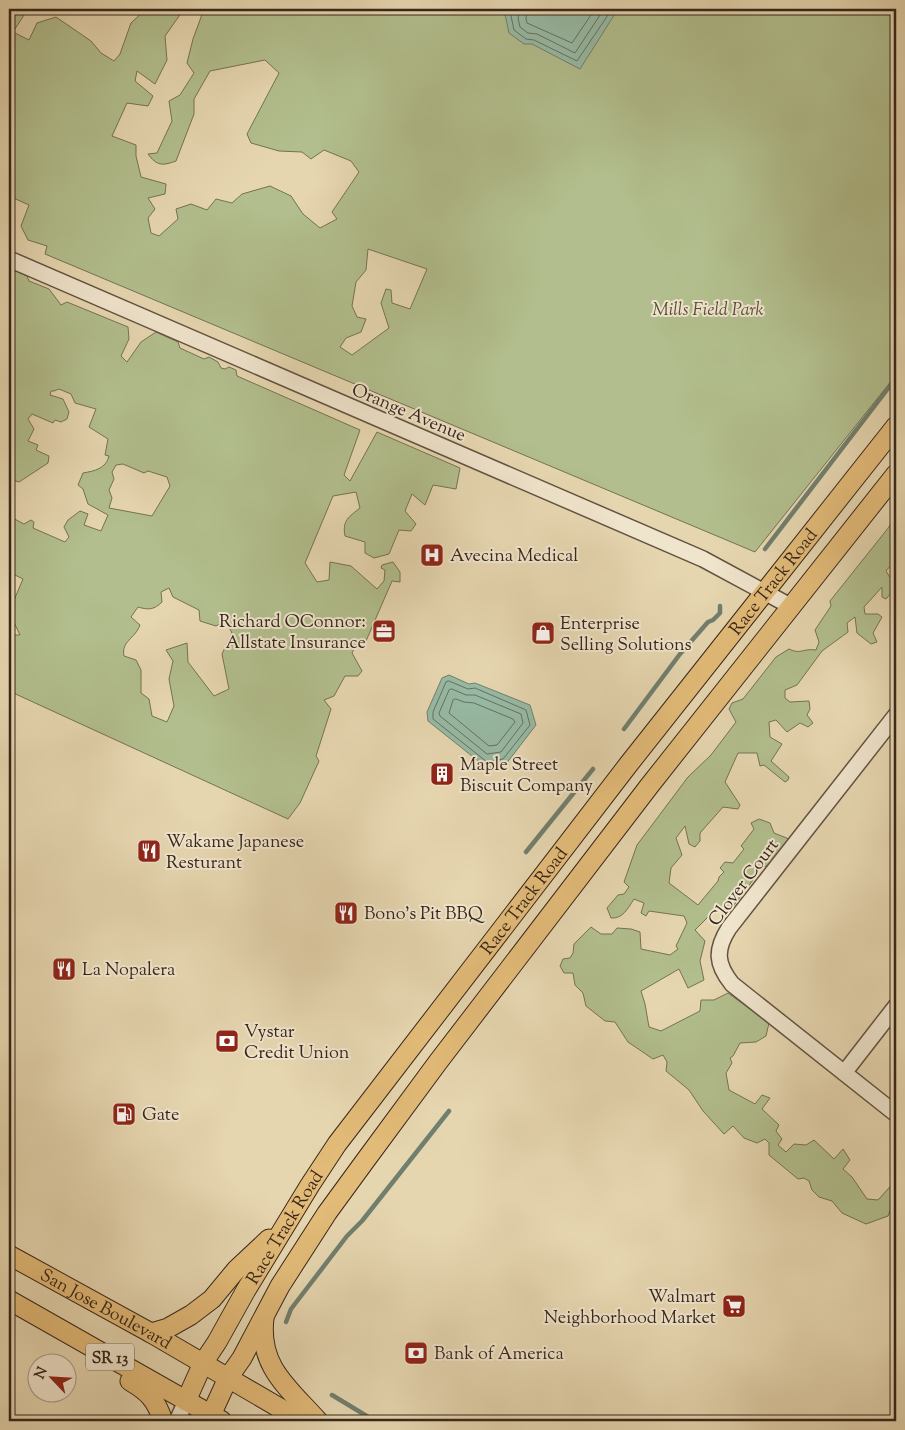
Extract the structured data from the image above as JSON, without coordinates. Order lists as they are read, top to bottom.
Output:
{
  "streets": {
    "main road": ["Race Track Road", "San Jose Boulevard", "SR 13"],
    "street": ["Orange Avenue", "Clover Court"]
  },
  "crossings": [
    ["Orange Avenue", "Race Track Road"],
    ["Race Track Road", "San Jose Boulevard"],
    ["Race Track Road", "SR 13"],
    ["San Jose Boulevard", "SR 13"]
  ],
  "parks": ["Mills Field Park"],
  "places": {
    "hospital": ["Avecina Medical"],
    "office": ["Richard OConnor: Allstate Insurance"],
    "shop": ["Enterprise Selling Solutions"],
    "building": ["Maple Street Biscuit Company"],
    "restaurant": ["Wakame Japanese Resturant", "Bono's Pit BBQ", "La Nopalera"],
    "bank": ["Vystar Credit Union", "Bank of America"],
    "fuel station": ["Gate"],
    "supermarket": ["Walmart Neighborhood Market"]
  },
  "north": "top left"
}
